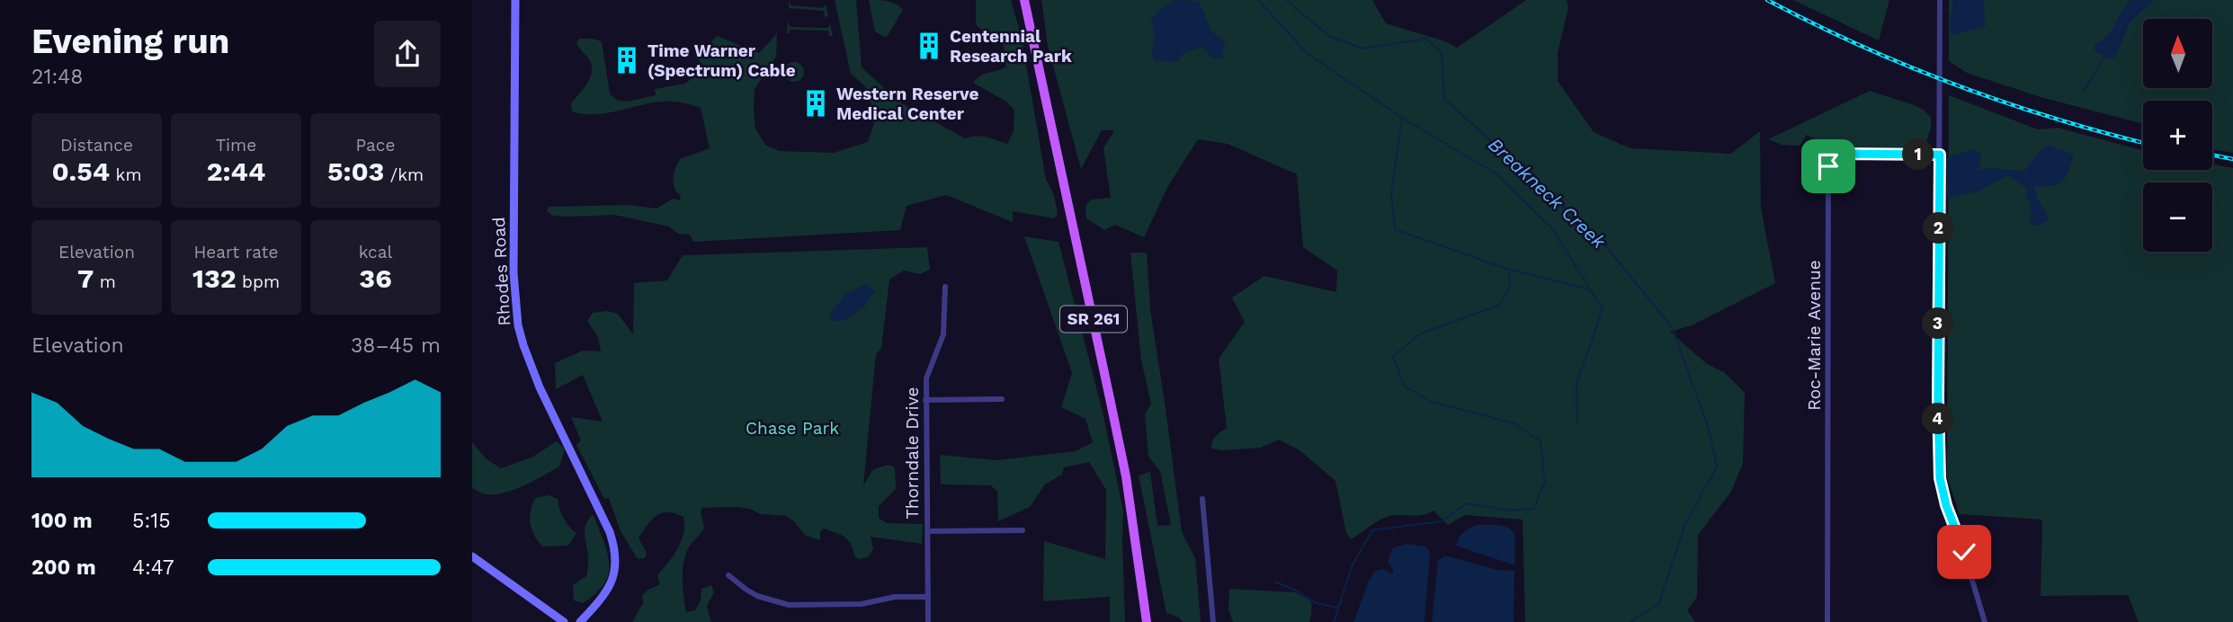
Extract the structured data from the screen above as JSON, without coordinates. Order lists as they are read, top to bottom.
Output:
{
  "streets": {
    "main road": ["SR 261"],
    "street": ["Rhodes Road", "Roc-Marie Avenue", "Thorndale Drive"]
  },
  "water": ["Breakneck Creek"],
  "parks": ["Chase Park"],
  "places": {
    "building": ["Centennial Research Park", "Time Warner (Spectrum) Cable", "Western Reserve Medical Center"]
  },
  "north": "top",
  "page": {
    "heading": ["Evening run", "21:48"],
    "map_buttons": ["+", "−"],
    "stats": [
      ["Distance", "0.54 km"],
      ["Time", "2:44"],
      ["Pace", "5:03 /km"],
      ["Elevation", "7 m"],
      ["Heart rate", "132 bpm"],
      ["kcal", "36"]
    ],
    "pins": [
      "1",
      "2",
      "3",
      "4"
    ],
    "chart": ["Elevation", "38–45 m"],
    "list": [
      {
        "name": "100 m",
        "note": "5:15"
      },
      {
        "name": "200 m",
        "note": "4:47"
      }
    ]
  }
}
